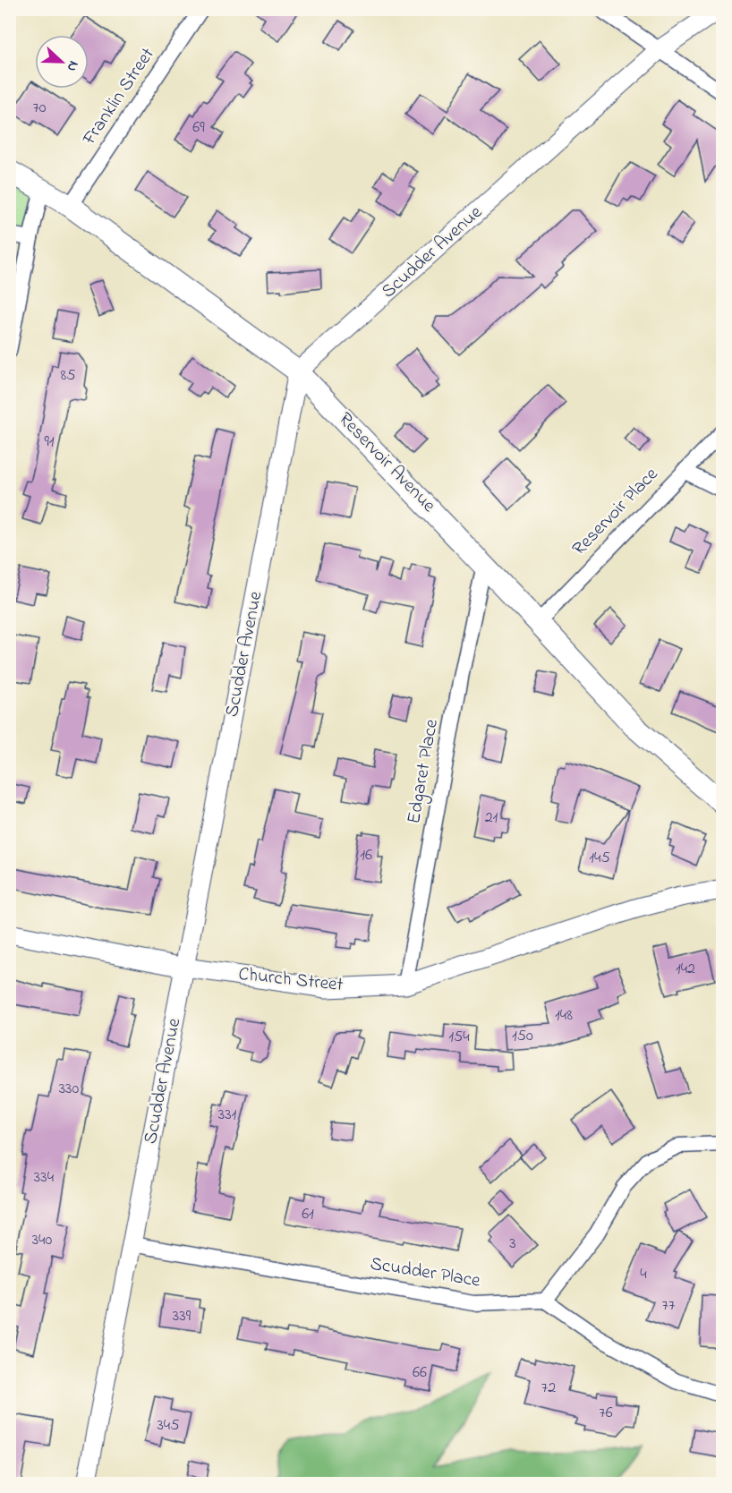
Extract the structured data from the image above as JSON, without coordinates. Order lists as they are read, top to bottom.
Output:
{
  "streets": {
    "main road": ["Reservoir Avenue"],
    "street": [
      "Franklin Street",
      "Scudder Avenue",
      "Reservoir Place",
      "Edgaret Place",
      "Church Street",
      "Scudder Place"
    ]
  },
  "crossings": [
    ["Franklin Street", "Reservoir Avenue"],
    ["Scudder Avenue", "Reservoir Avenue"],
    ["Scudder Avenue", "Church Street"],
    ["Scudder Avenue", "Scudder Place"],
    ["Reservoir Avenue", "Reservoir Place"],
    ["Reservoir Avenue", "Edgaret Place"],
    ["Edgaret Place", "Church Street"]
  ],
  "house_numbers": [
    "70",
    "69",
    "85",
    "91",
    "21",
    "16",
    "145",
    "142",
    "148",
    "150",
    "154",
    "330",
    "331",
    "334",
    "61",
    "340",
    "3",
    "4",
    "77",
    "339",
    "66",
    "72",
    "76",
    "345"
  ],
  "north": "right"
}
